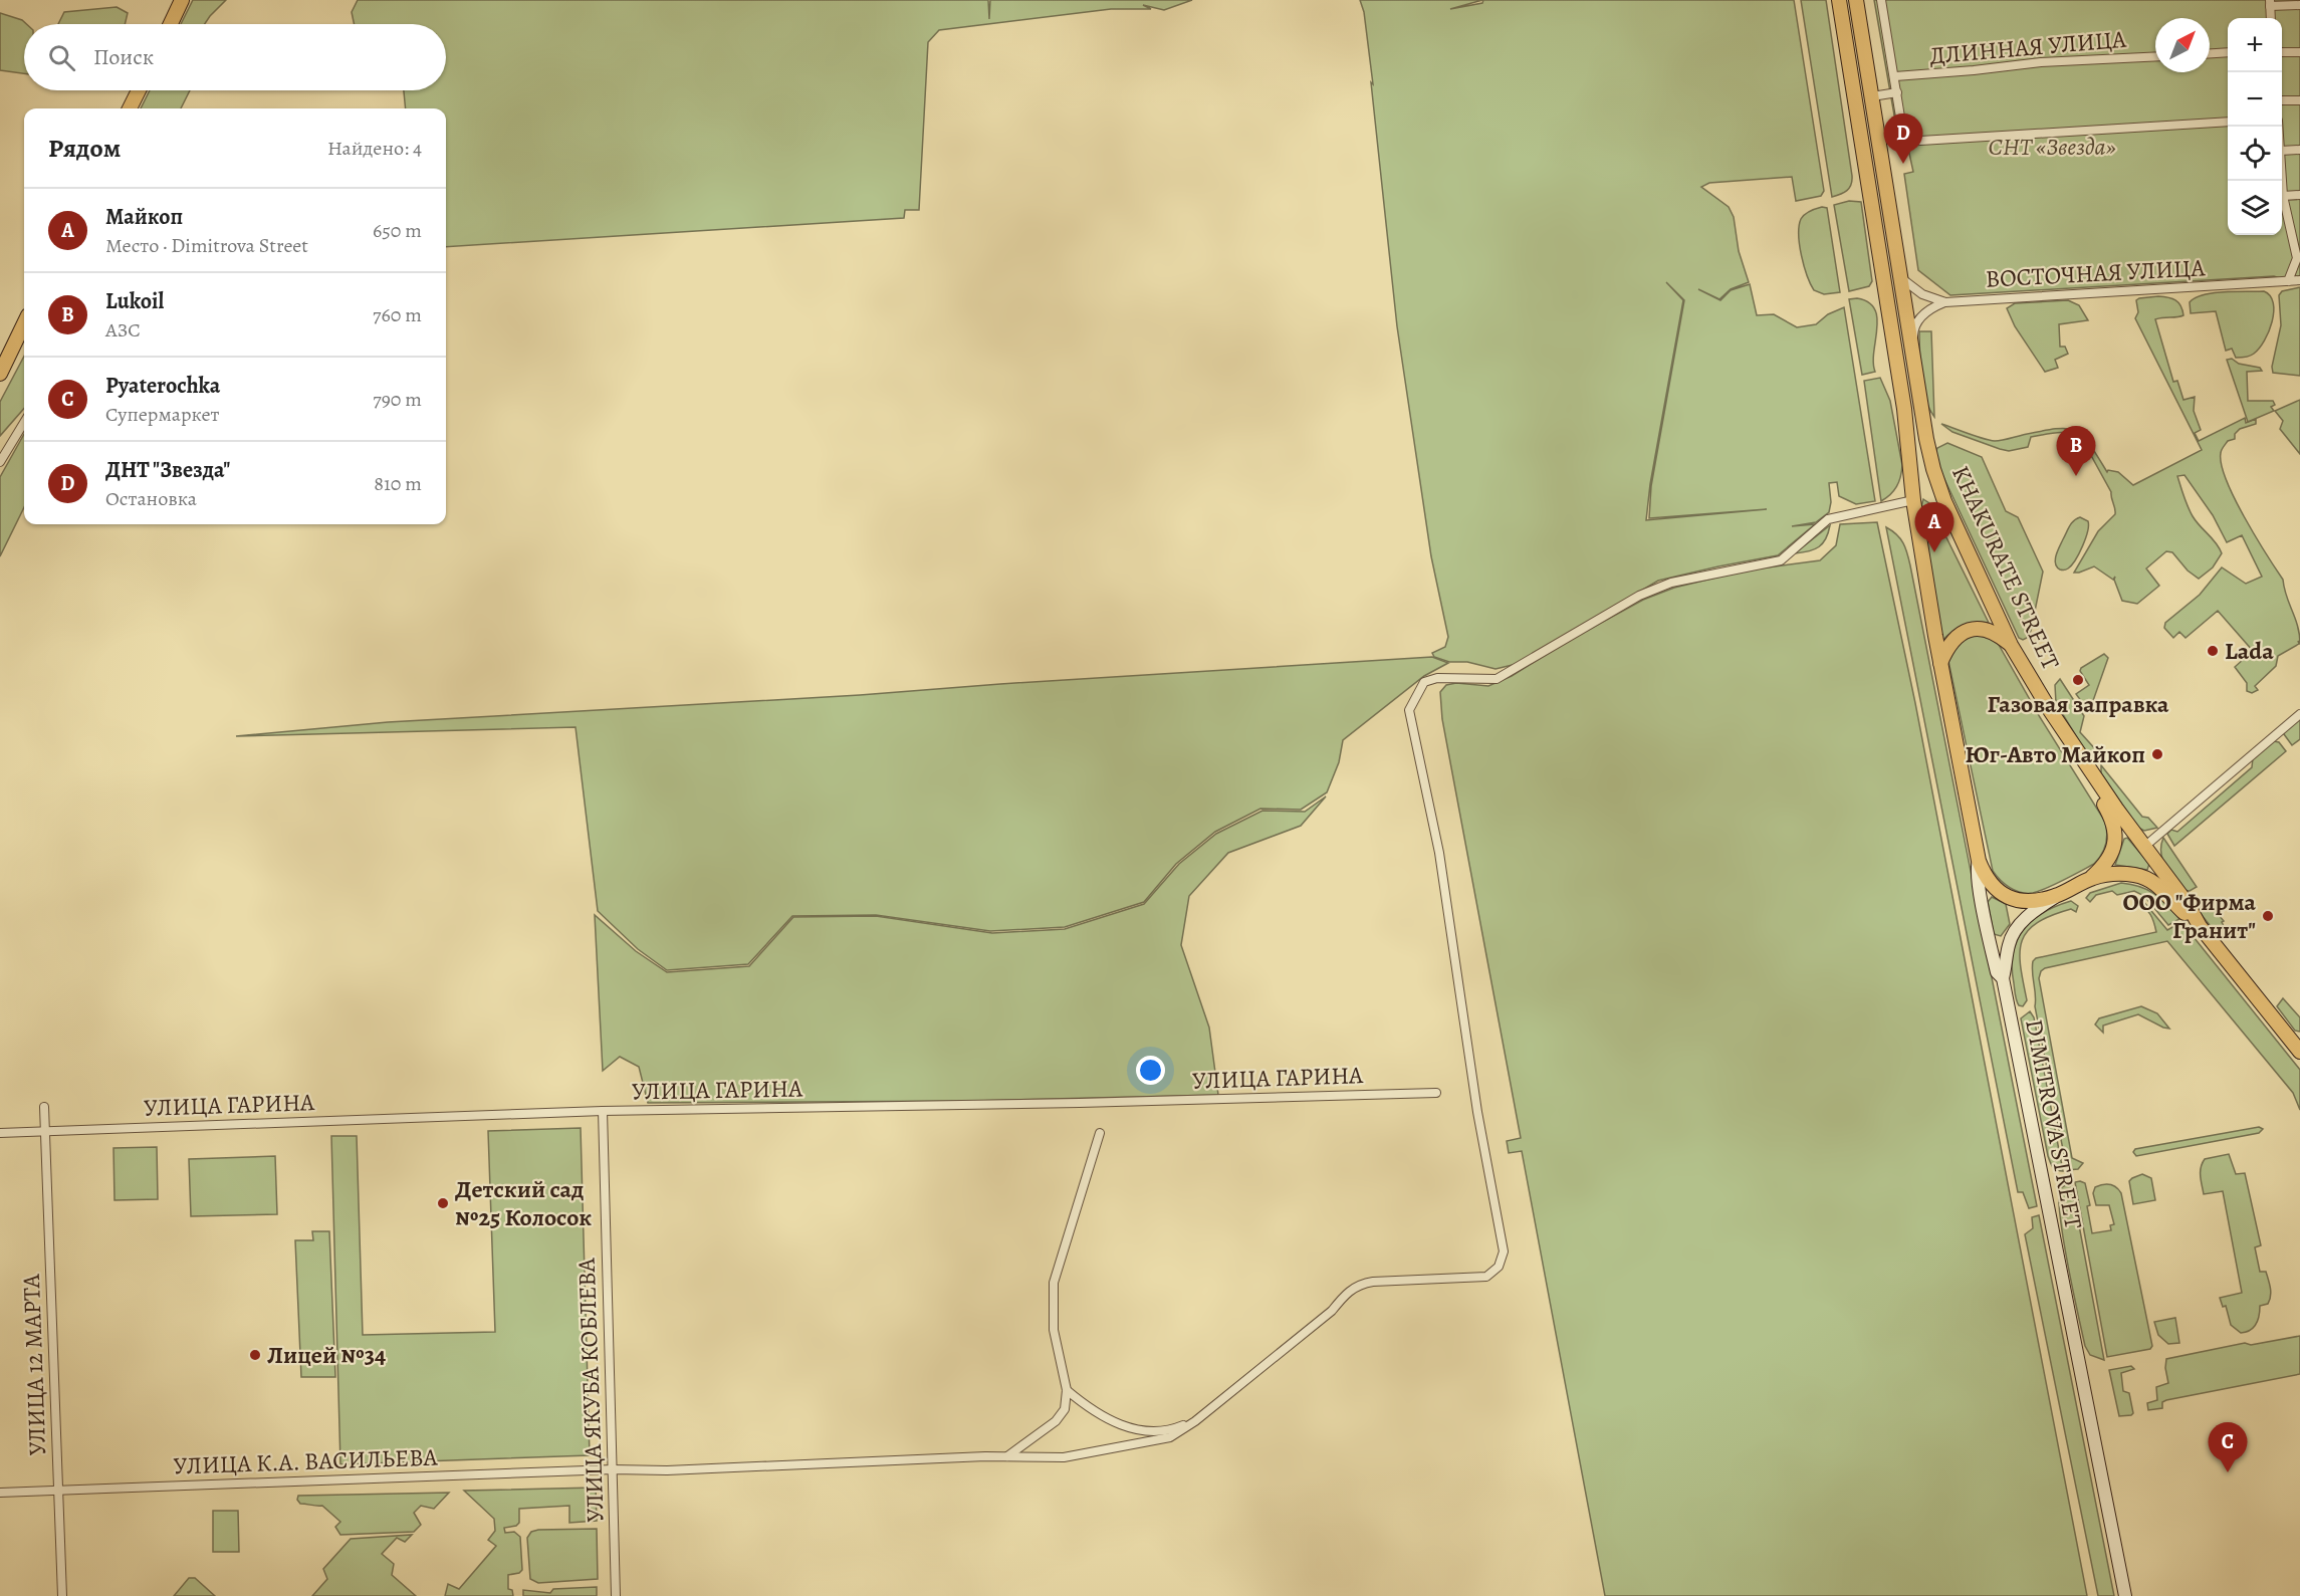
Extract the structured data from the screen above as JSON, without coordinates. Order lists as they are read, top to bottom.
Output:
{
  "streets": {
    "main road": ["KHAKURATE STREET", "DIMITROVA STREET"],
    "street": [
      "ДЛИННАЯ УЛИЦА",
      "ВОСТОЧНАЯ УЛИЦА",
      "УЛИЦА ГАРИНА",
      "УЛИЦА 12 МАРТА",
      "УЛИЦА ЯКУБА КОБЛЕВА",
      "УЛИЦА К.А. ВАСИЛЬЕВА"
    ]
  },
  "crossings": [
    ["ВОСТОЧНАЯ УЛИЦА", "KHAKURATE STREET"],
    ["УЛИЦА ГАРИНА", "УЛИЦА 12 МАРТА"],
    ["УЛИЦА ГАРИНА", "УЛИЦА ЯКУБА КОБЛЕВА"],
    ["УЛИЦА 12 МАРТА", "УЛИЦА К.А. ВАСИЛЬЕВА"],
    ["УЛИЦА ЯКУБА КОБЛЕВА", "УЛИЦА К.А. ВАСИЛЬЕВА"]
  ],
  "parks": ["СНТ «Звезда»"],
  "places": [
    "Lada",
    "Газовая заправка",
    "Юг-Авто Майкоп",
    "ООО \"Фирма Гранит\"",
    "Детский сад №25 Колосок",
    "Лицей №34"
  ],
  "north": "top right",
  "page": {
    "map_buttons": ["+", "−"],
    "search": "Поиск",
    "heading": ["Рядом", "Найдено: 4"],
    "pins": [
      "D",
      "B",
      "A",
      "C"
    ],
    "list": [
      {
        "mark": "A",
        "name": "Майкоп",
        "note": "Место · Dimitrova Street",
        "value": "650 m"
      },
      {
        "mark": "B",
        "name": "Lukoil",
        "note": "АЗС",
        "value": "760 m"
      },
      {
        "mark": "C",
        "name": "Pyaterochka",
        "note": "Супермаркет",
        "value": "790 m"
      },
      {
        "mark": "D",
        "name": "ДНТ \"Звезда\"",
        "note": "Остановка",
        "value": "810 m"
      }
    ]
  }
}
